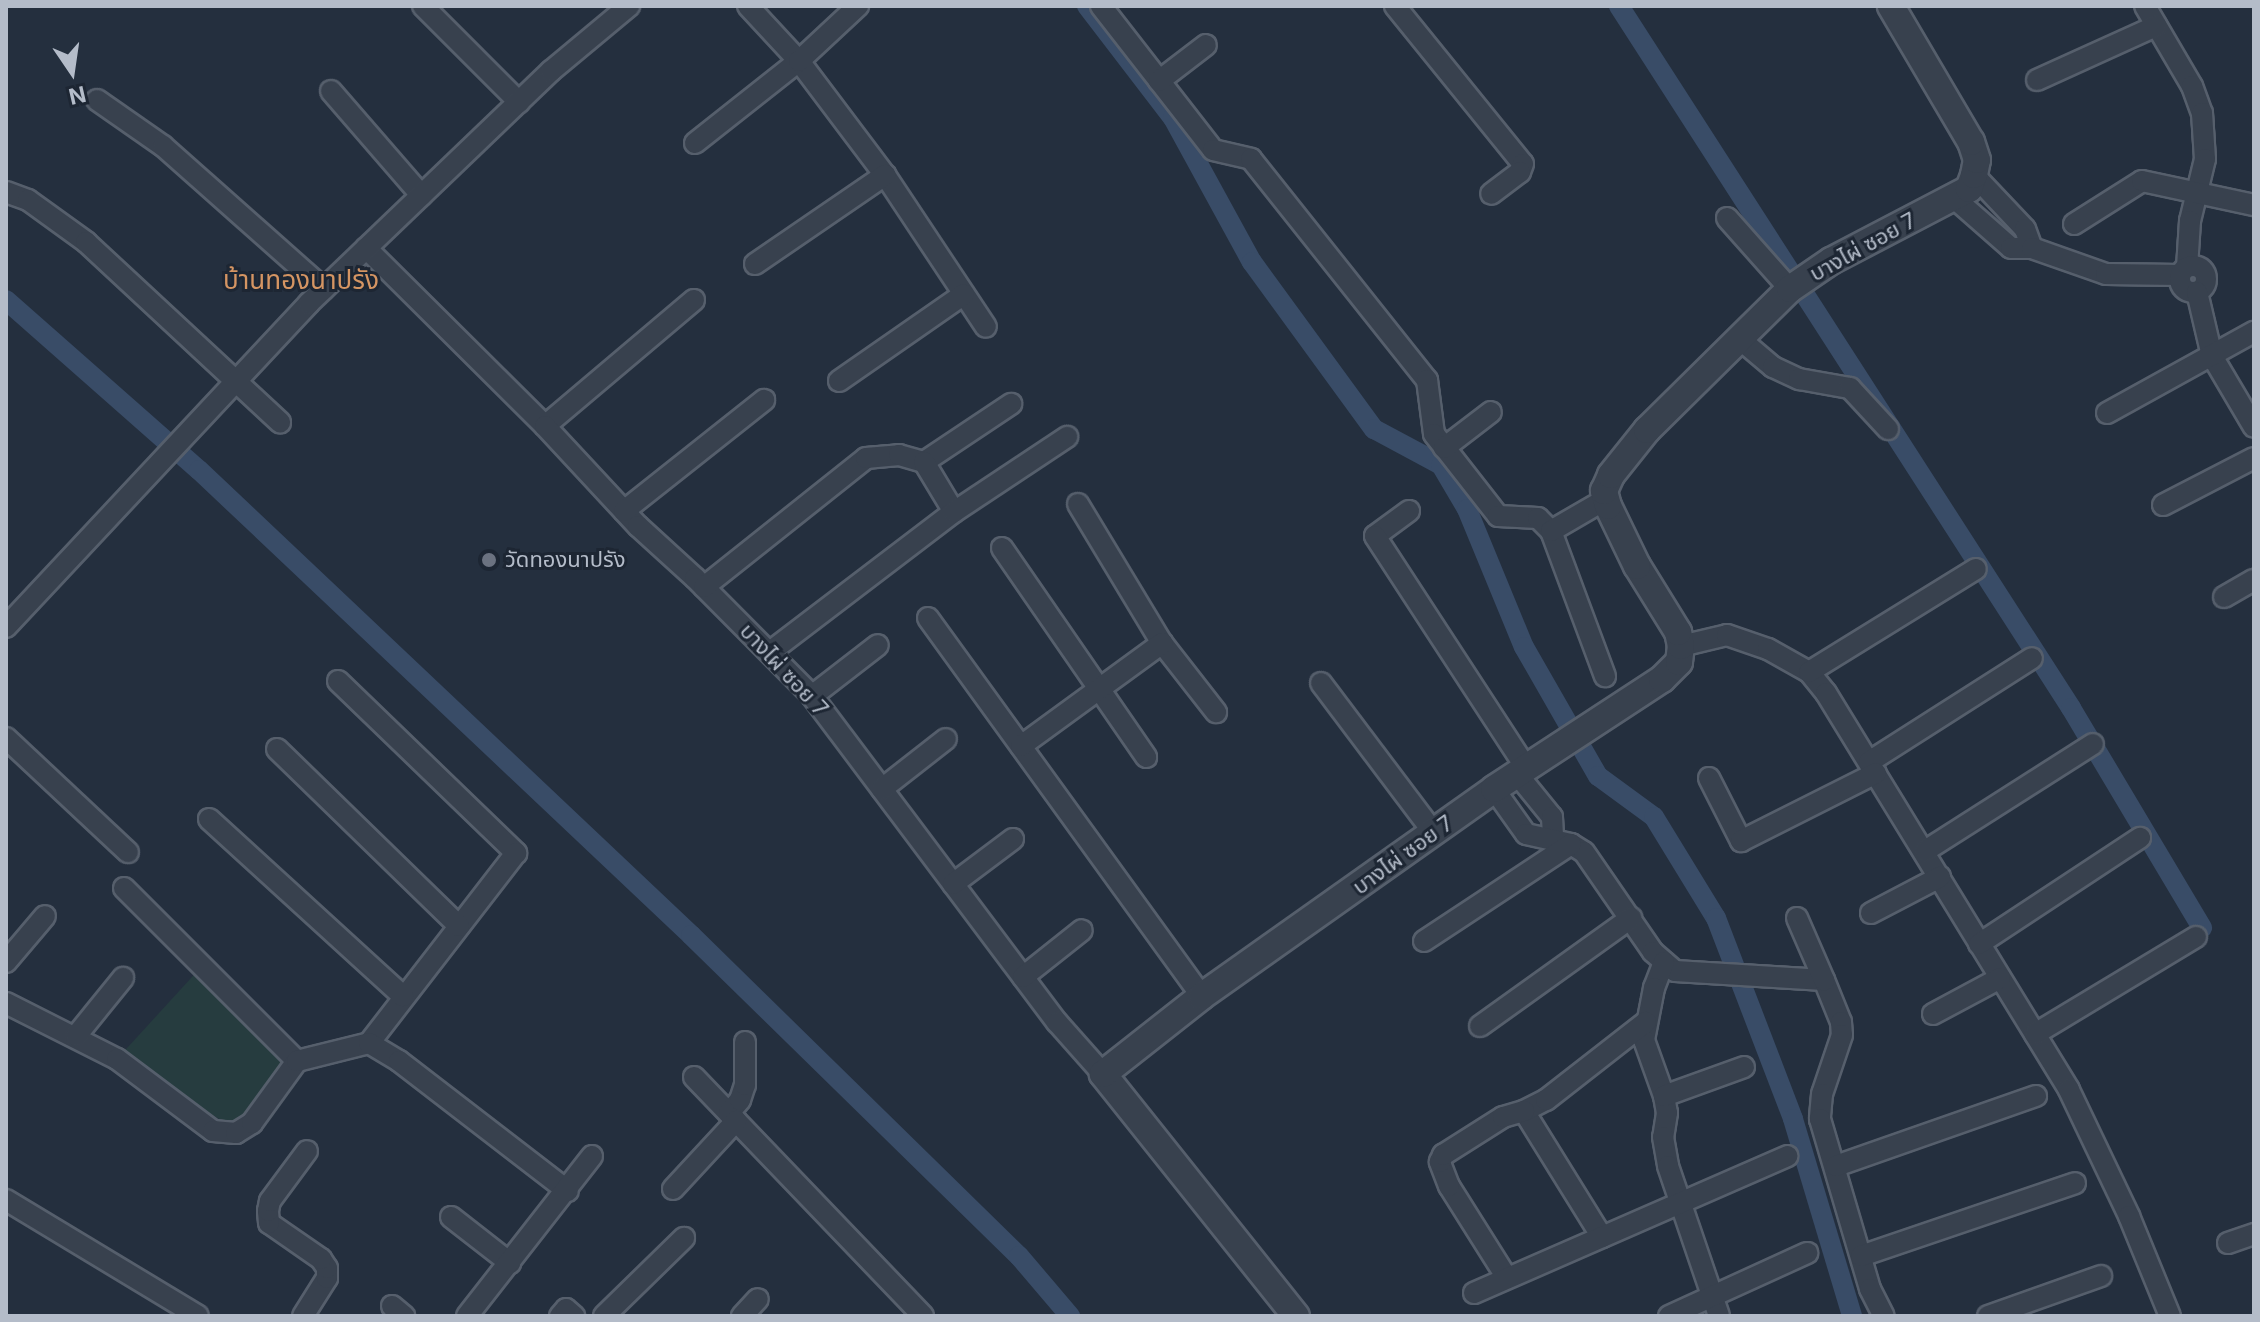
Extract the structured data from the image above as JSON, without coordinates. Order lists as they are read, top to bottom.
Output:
{
  "streets": {
    "street": ["บางไผ่ ซอย 7"]
  },
  "districts": ["บ้านทองนาปรัง"],
  "places": ["วัดทองนาปรัง"],
  "north": "bottom"
}
